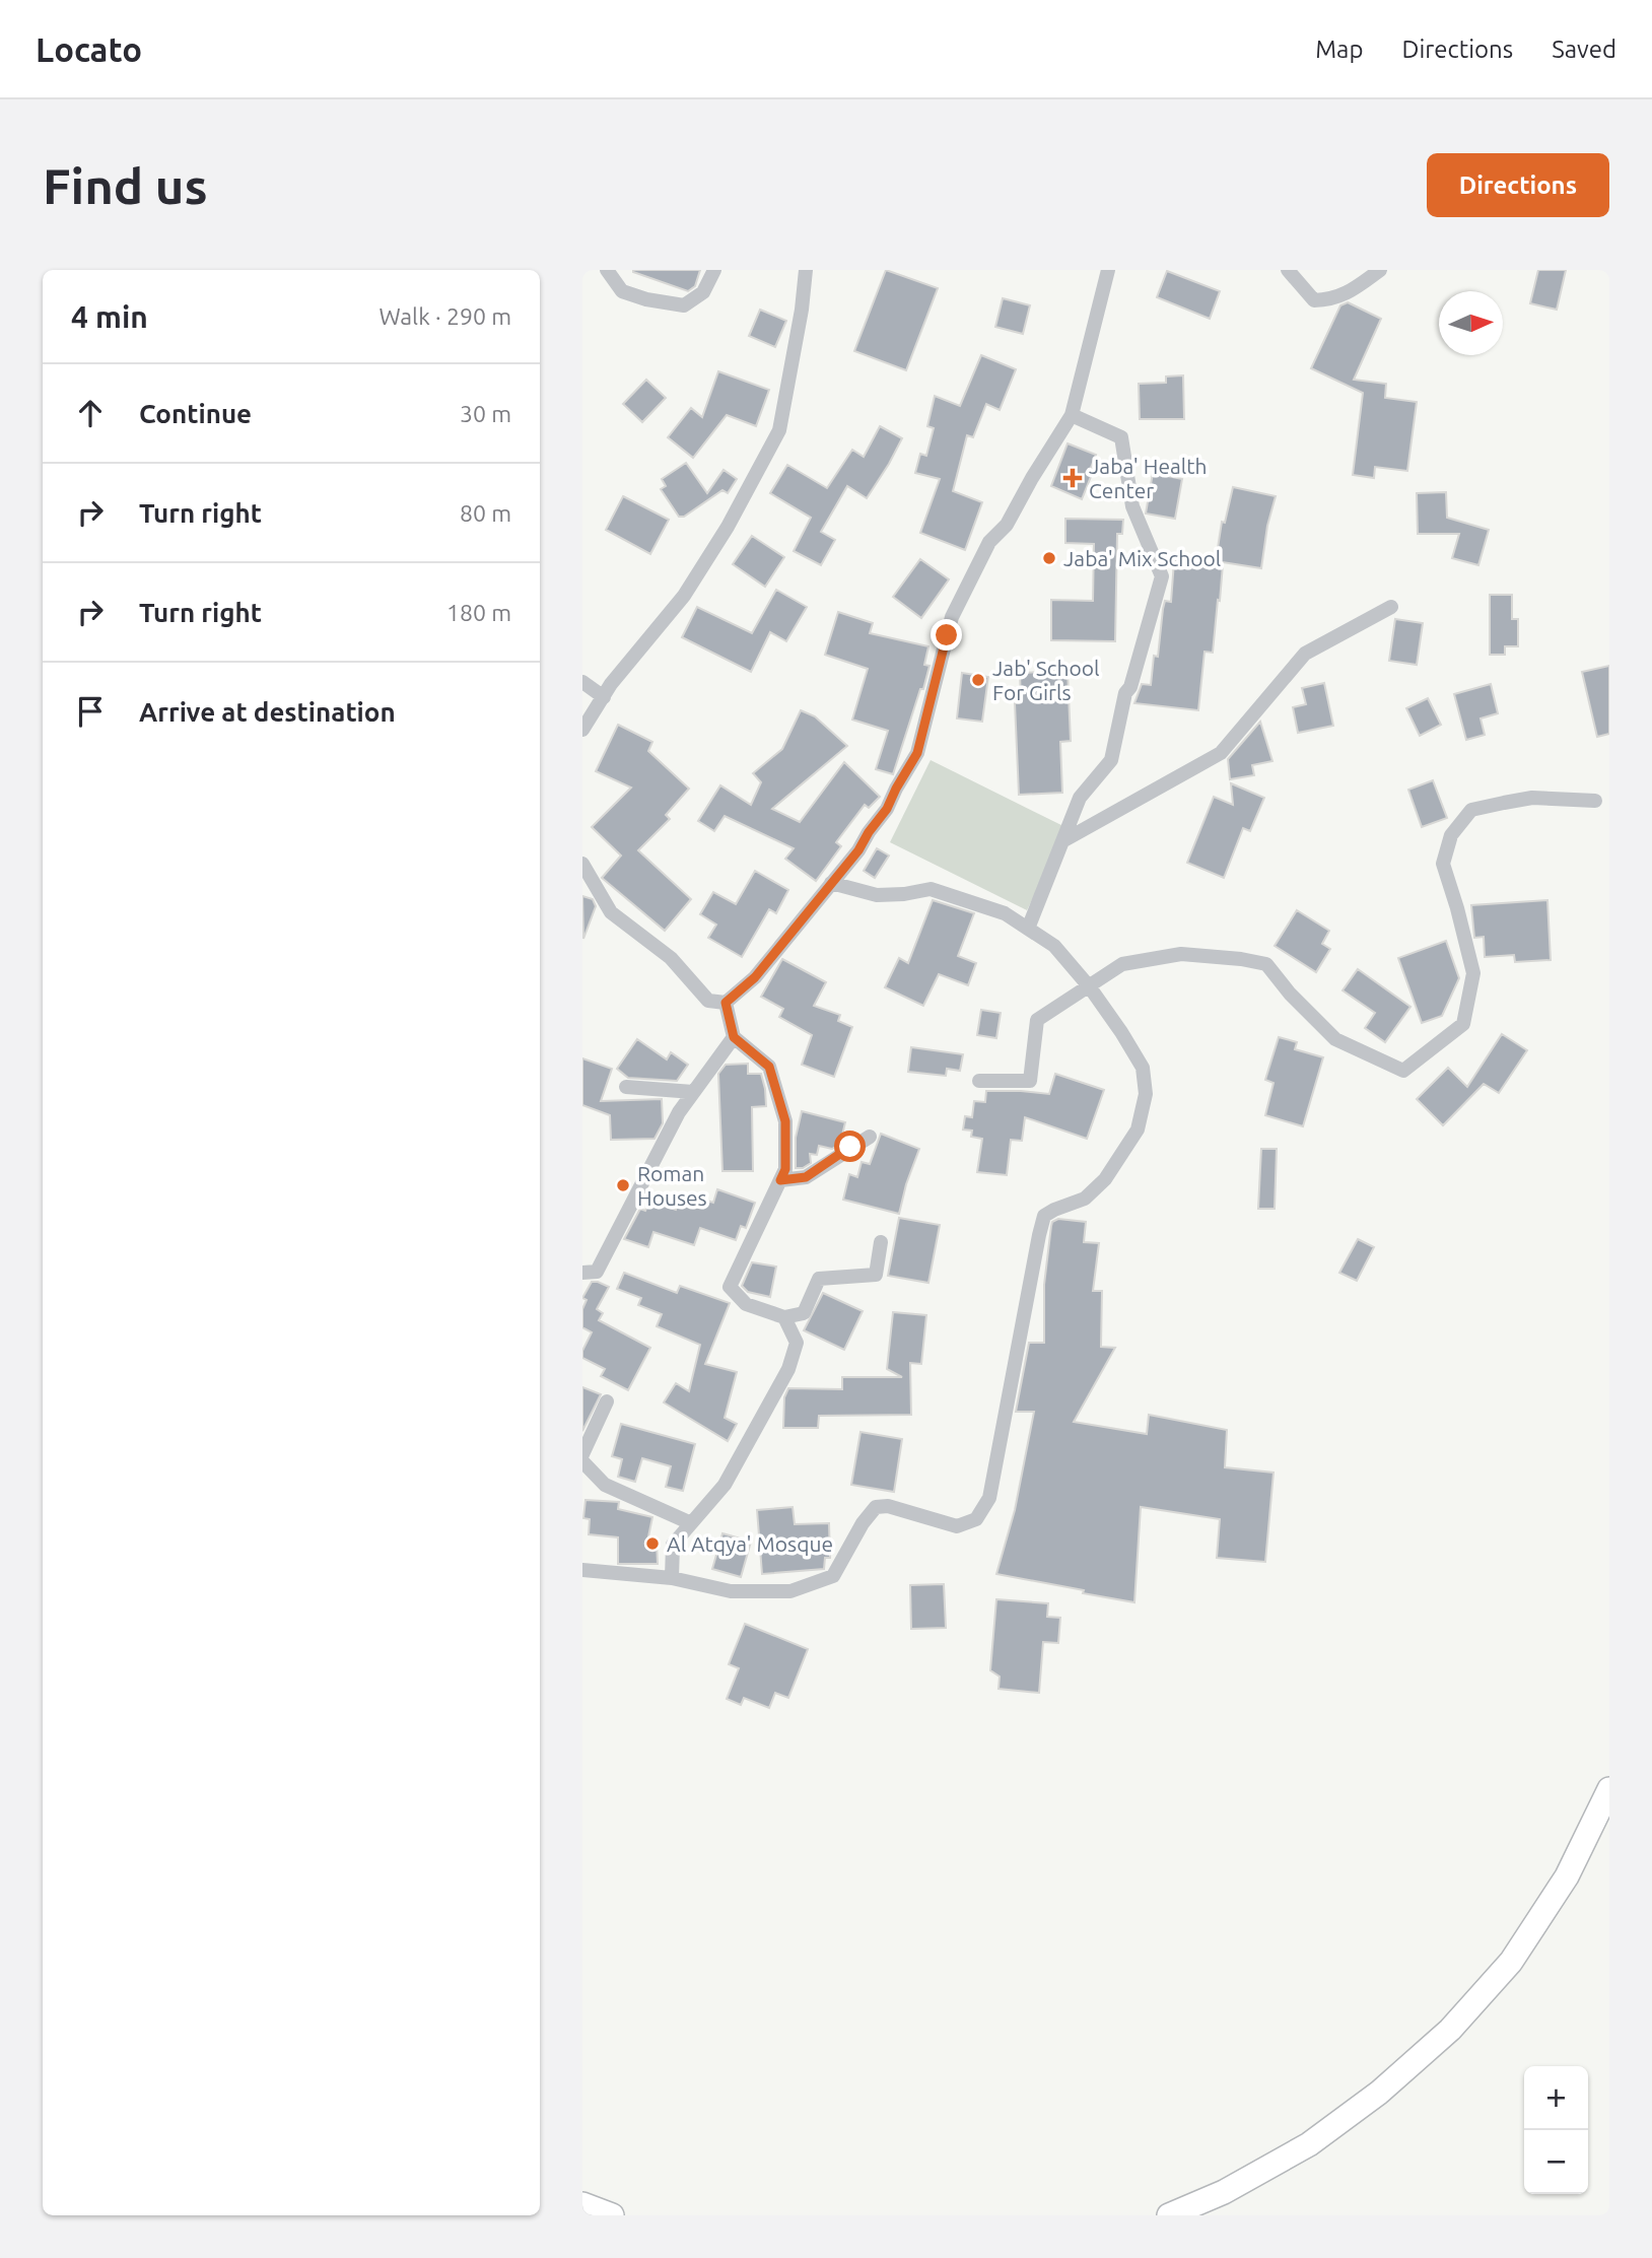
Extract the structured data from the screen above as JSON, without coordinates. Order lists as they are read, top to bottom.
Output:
{
  "places": {
    "health": ["Jaba' Health Center"],
    "other": [
      "Jaba' Mix School",
      "Jab' School For Girls",
      "Roman Houses",
      "Al Atqya' Mosque"
    ]
  },
  "north": "right",
  "page": {
    "header": "Locato",
    "nav": ["Map", "Directions", "Saved"],
    "buttons": "Directions",
    "title": "Find us",
    "heading": ["4 min", "Walk · 290 m"],
    "list": [
      ["Continue", "30 m"],
      ["Turn right", "80 m"],
      ["Turn right", "180 m"],
      "Arrive at destination"
    ],
    "map_buttons": ["+", "−"]
  }
}
